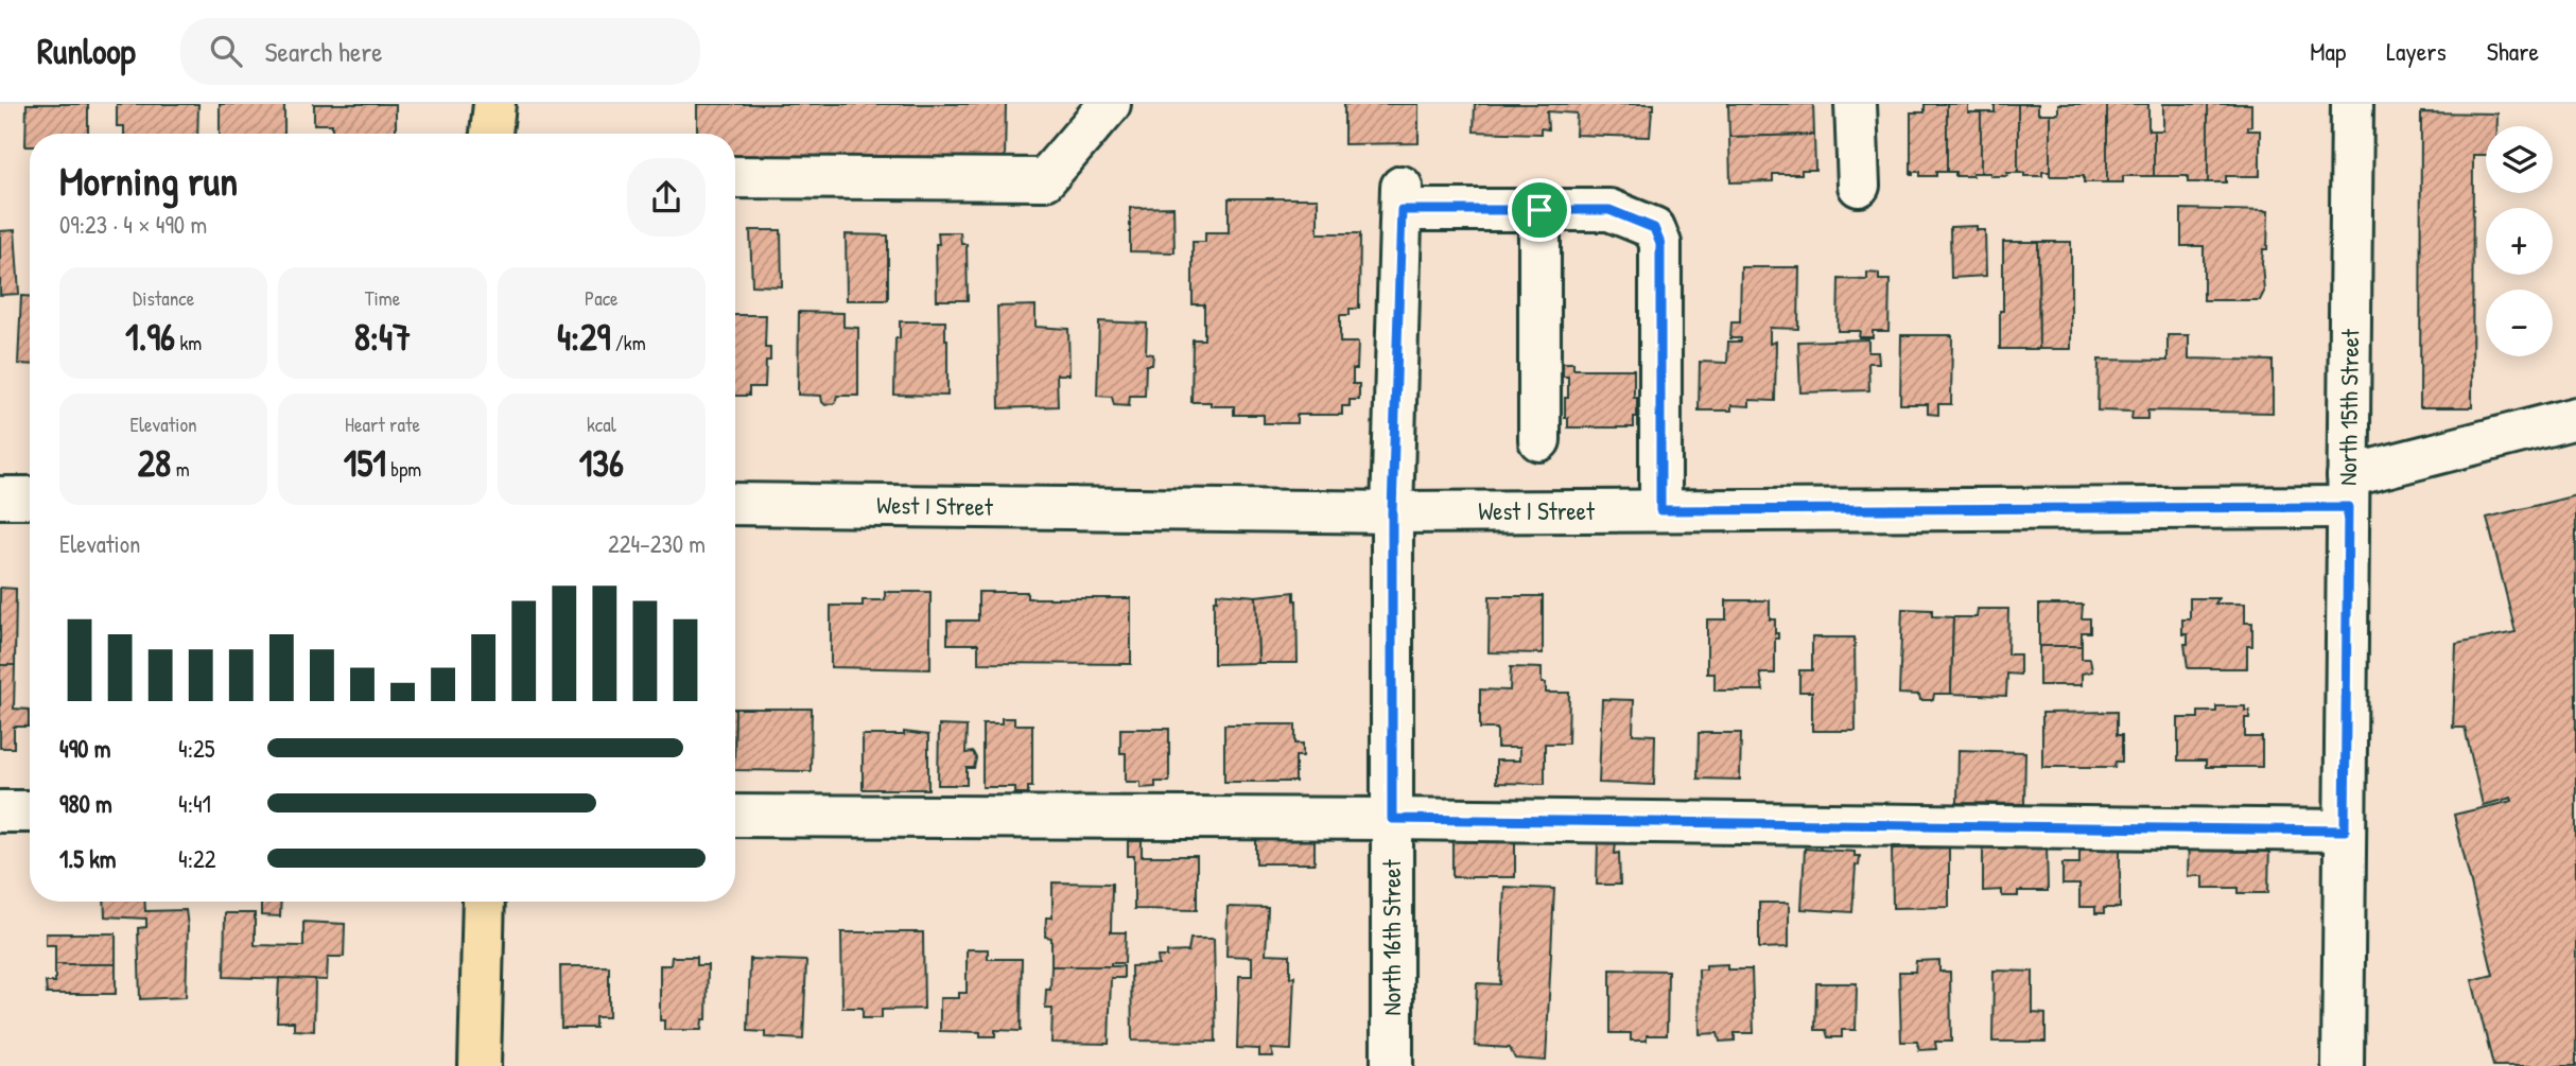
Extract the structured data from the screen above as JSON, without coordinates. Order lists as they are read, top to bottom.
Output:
{
  "streets": {
    "street": ["North 15th Street", "West I Street", "North 16th Street"]
  },
  "crossings": [
    ["North 15th Street", "West I Street"],
    ["West I Street", "North 16th Street"]
  ],
  "page": {
    "header": "Runloop",
    "search": "Search here",
    "nav": ["Map", "Layers", "Share"],
    "map_buttons": ["+", "−"],
    "heading": ["Morning run", "09:23 · 4 × 490 m"],
    "stats": [
      ["Distance", "1.96 km"],
      ["Time", "8:47"],
      ["Pace", "4:29 /km"],
      ["Elevation", "28 m"],
      ["Heart rate", "151 bpm"],
      ["kcal", "136"]
    ],
    "chart": ["Elevation", "224–230 m"],
    "list": [
      {
        "name": "490 m",
        "note": "4:25"
      },
      {
        "name": "980 m",
        "note": "4:41"
      },
      {
        "name": "1.5 km",
        "note": "4:22"
      }
    ]
  }
}
